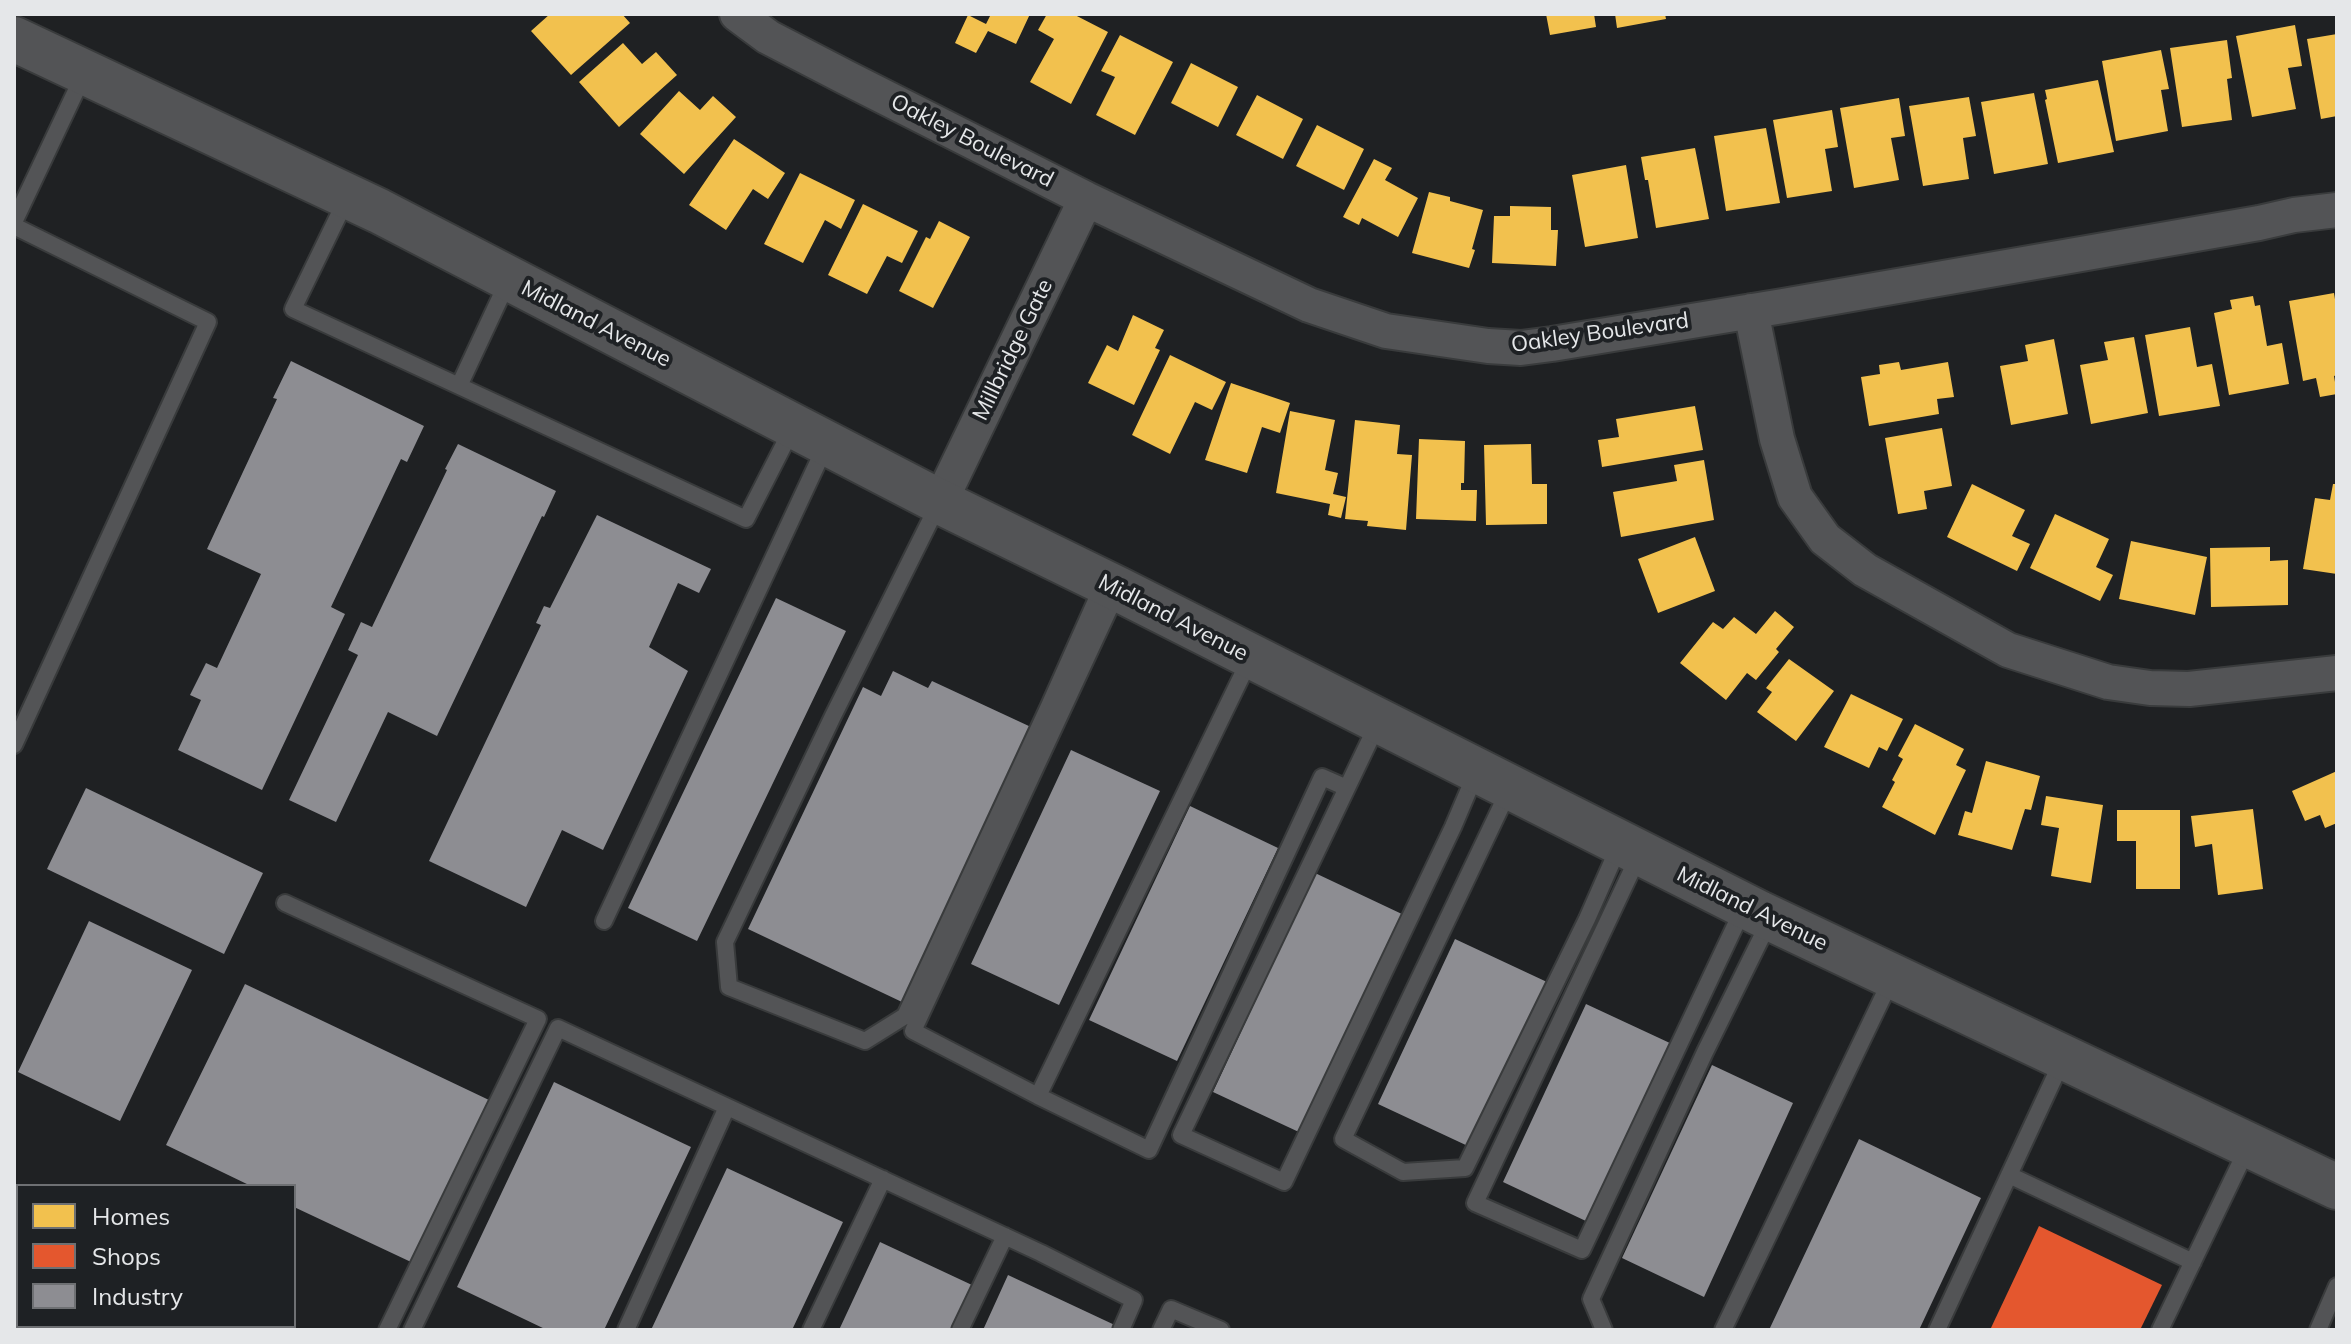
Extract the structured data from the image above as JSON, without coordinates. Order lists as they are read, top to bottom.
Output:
{
  "streets": {
    "main road": ["Midland Avenue"],
    "street": ["Oakley Boulevard", "Millbridge Gate"]
  },
  "crossings": [
    ["Oakley Boulevard", "Millbridge Gate"],
    ["Midland Avenue", "Millbridge Gate"]
  ],
  "legend": ["Homes", "Shops", "Industry"]
}
